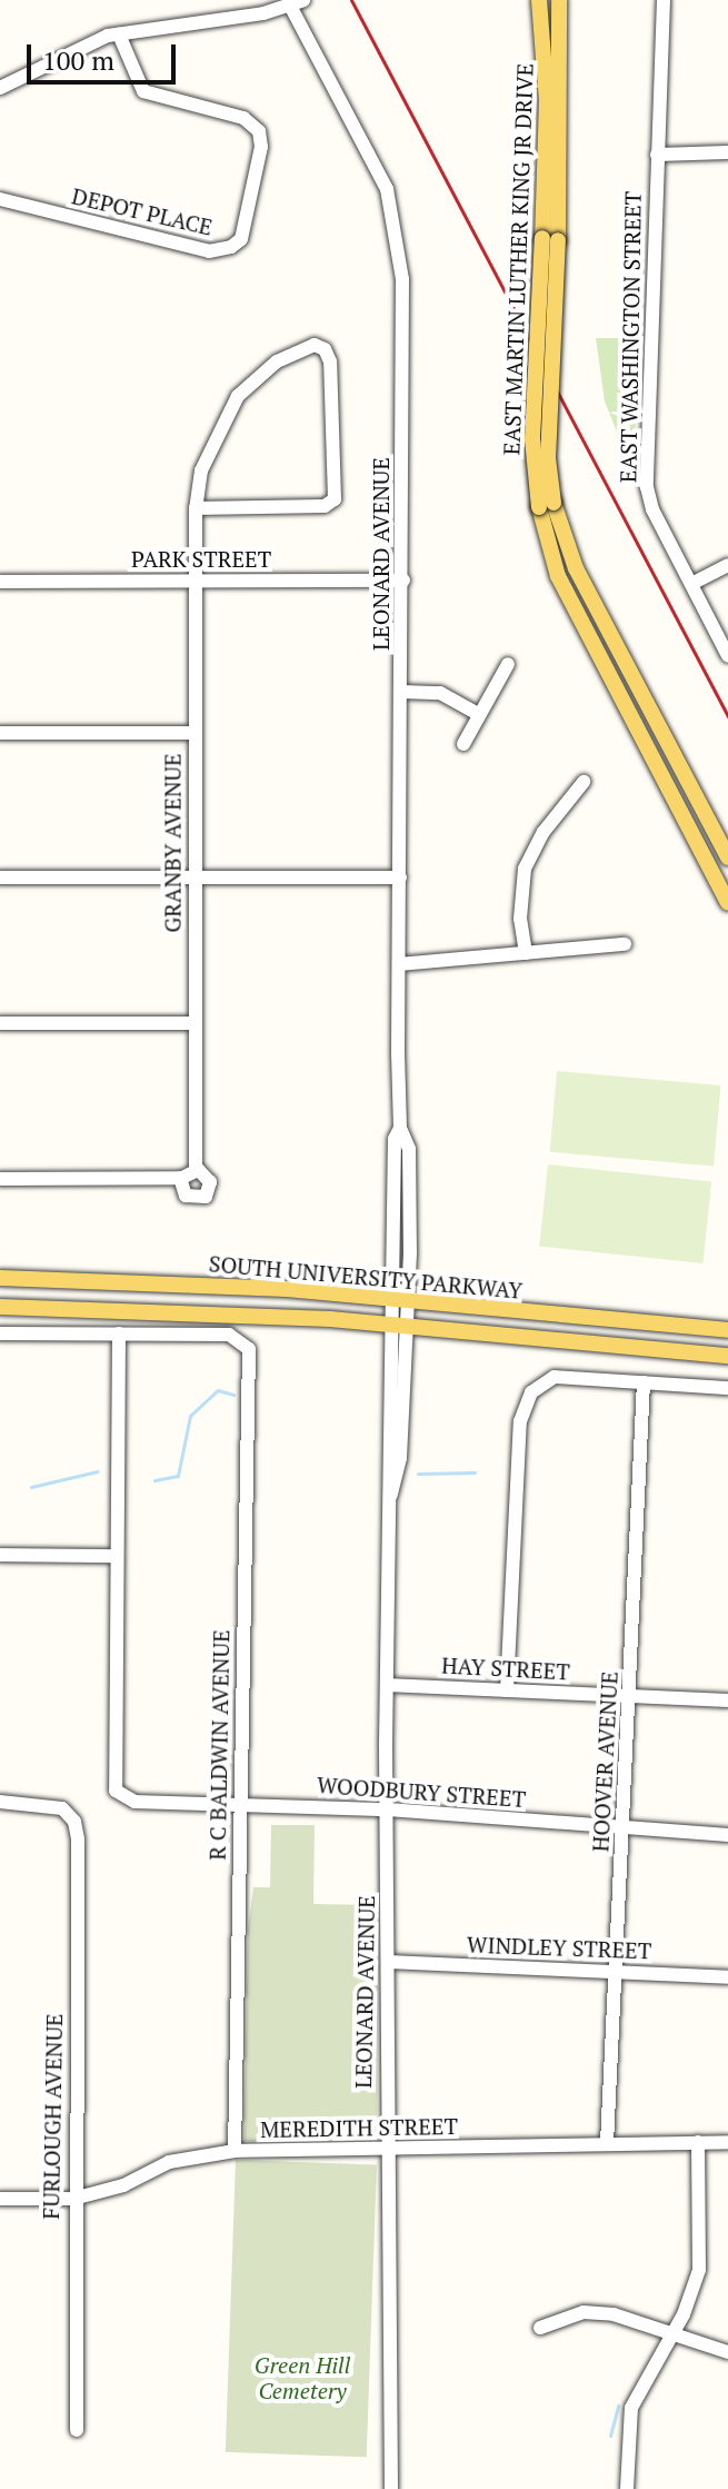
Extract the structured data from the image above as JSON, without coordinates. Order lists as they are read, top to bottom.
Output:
{
  "streets": {
    "main road": ["EAST MARTIN LUTHER KING JR DRIVE", "SOUTH UNIVERSITY PARKWAY"],
    "street": [
      "DEPOT PLACE",
      "EAST WASHINGTON STREET",
      "LEONARD AVENUE",
      "PARK STREET",
      "GRANBY AVENUE",
      "HAY STREET",
      "R C BALDWIN AVENUE",
      "HOOVER AVENUE",
      "WOODBURY STREET",
      "WINDLEY STREET",
      "FURLOUGH AVENUE",
      "MEREDITH STREET"
    ]
  },
  "crossings": [
    ["LEONARD AVENUE", "PARK STREET"],
    ["LEONARD AVENUE", "SOUTH UNIVERSITY PARKWAY"],
    ["LEONARD AVENUE", "HAY STREET"],
    ["LEONARD AVENUE", "WOODBURY STREET"],
    ["LEONARD AVENUE", "WINDLEY STREET"],
    ["LEONARD AVENUE", "MEREDITH STREET"],
    ["PARK STREET", "GRANBY AVENUE"],
    ["HAY STREET", "HOOVER AVENUE"],
    ["R C BALDWIN AVENUE", "WOODBURY STREET"],
    ["R C BALDWIN AVENUE", "MEREDITH STREET"],
    ["HOOVER AVENUE", "WOODBURY STREET"],
    ["HOOVER AVENUE", "WINDLEY STREET"],
    ["HOOVER AVENUE", "MEREDITH STREET"],
    ["FURLOUGH AVENUE", "MEREDITH STREET"]
  ],
  "parks": ["Green Hill Cemetery"],
  "scale_bar": "100 m"
}
